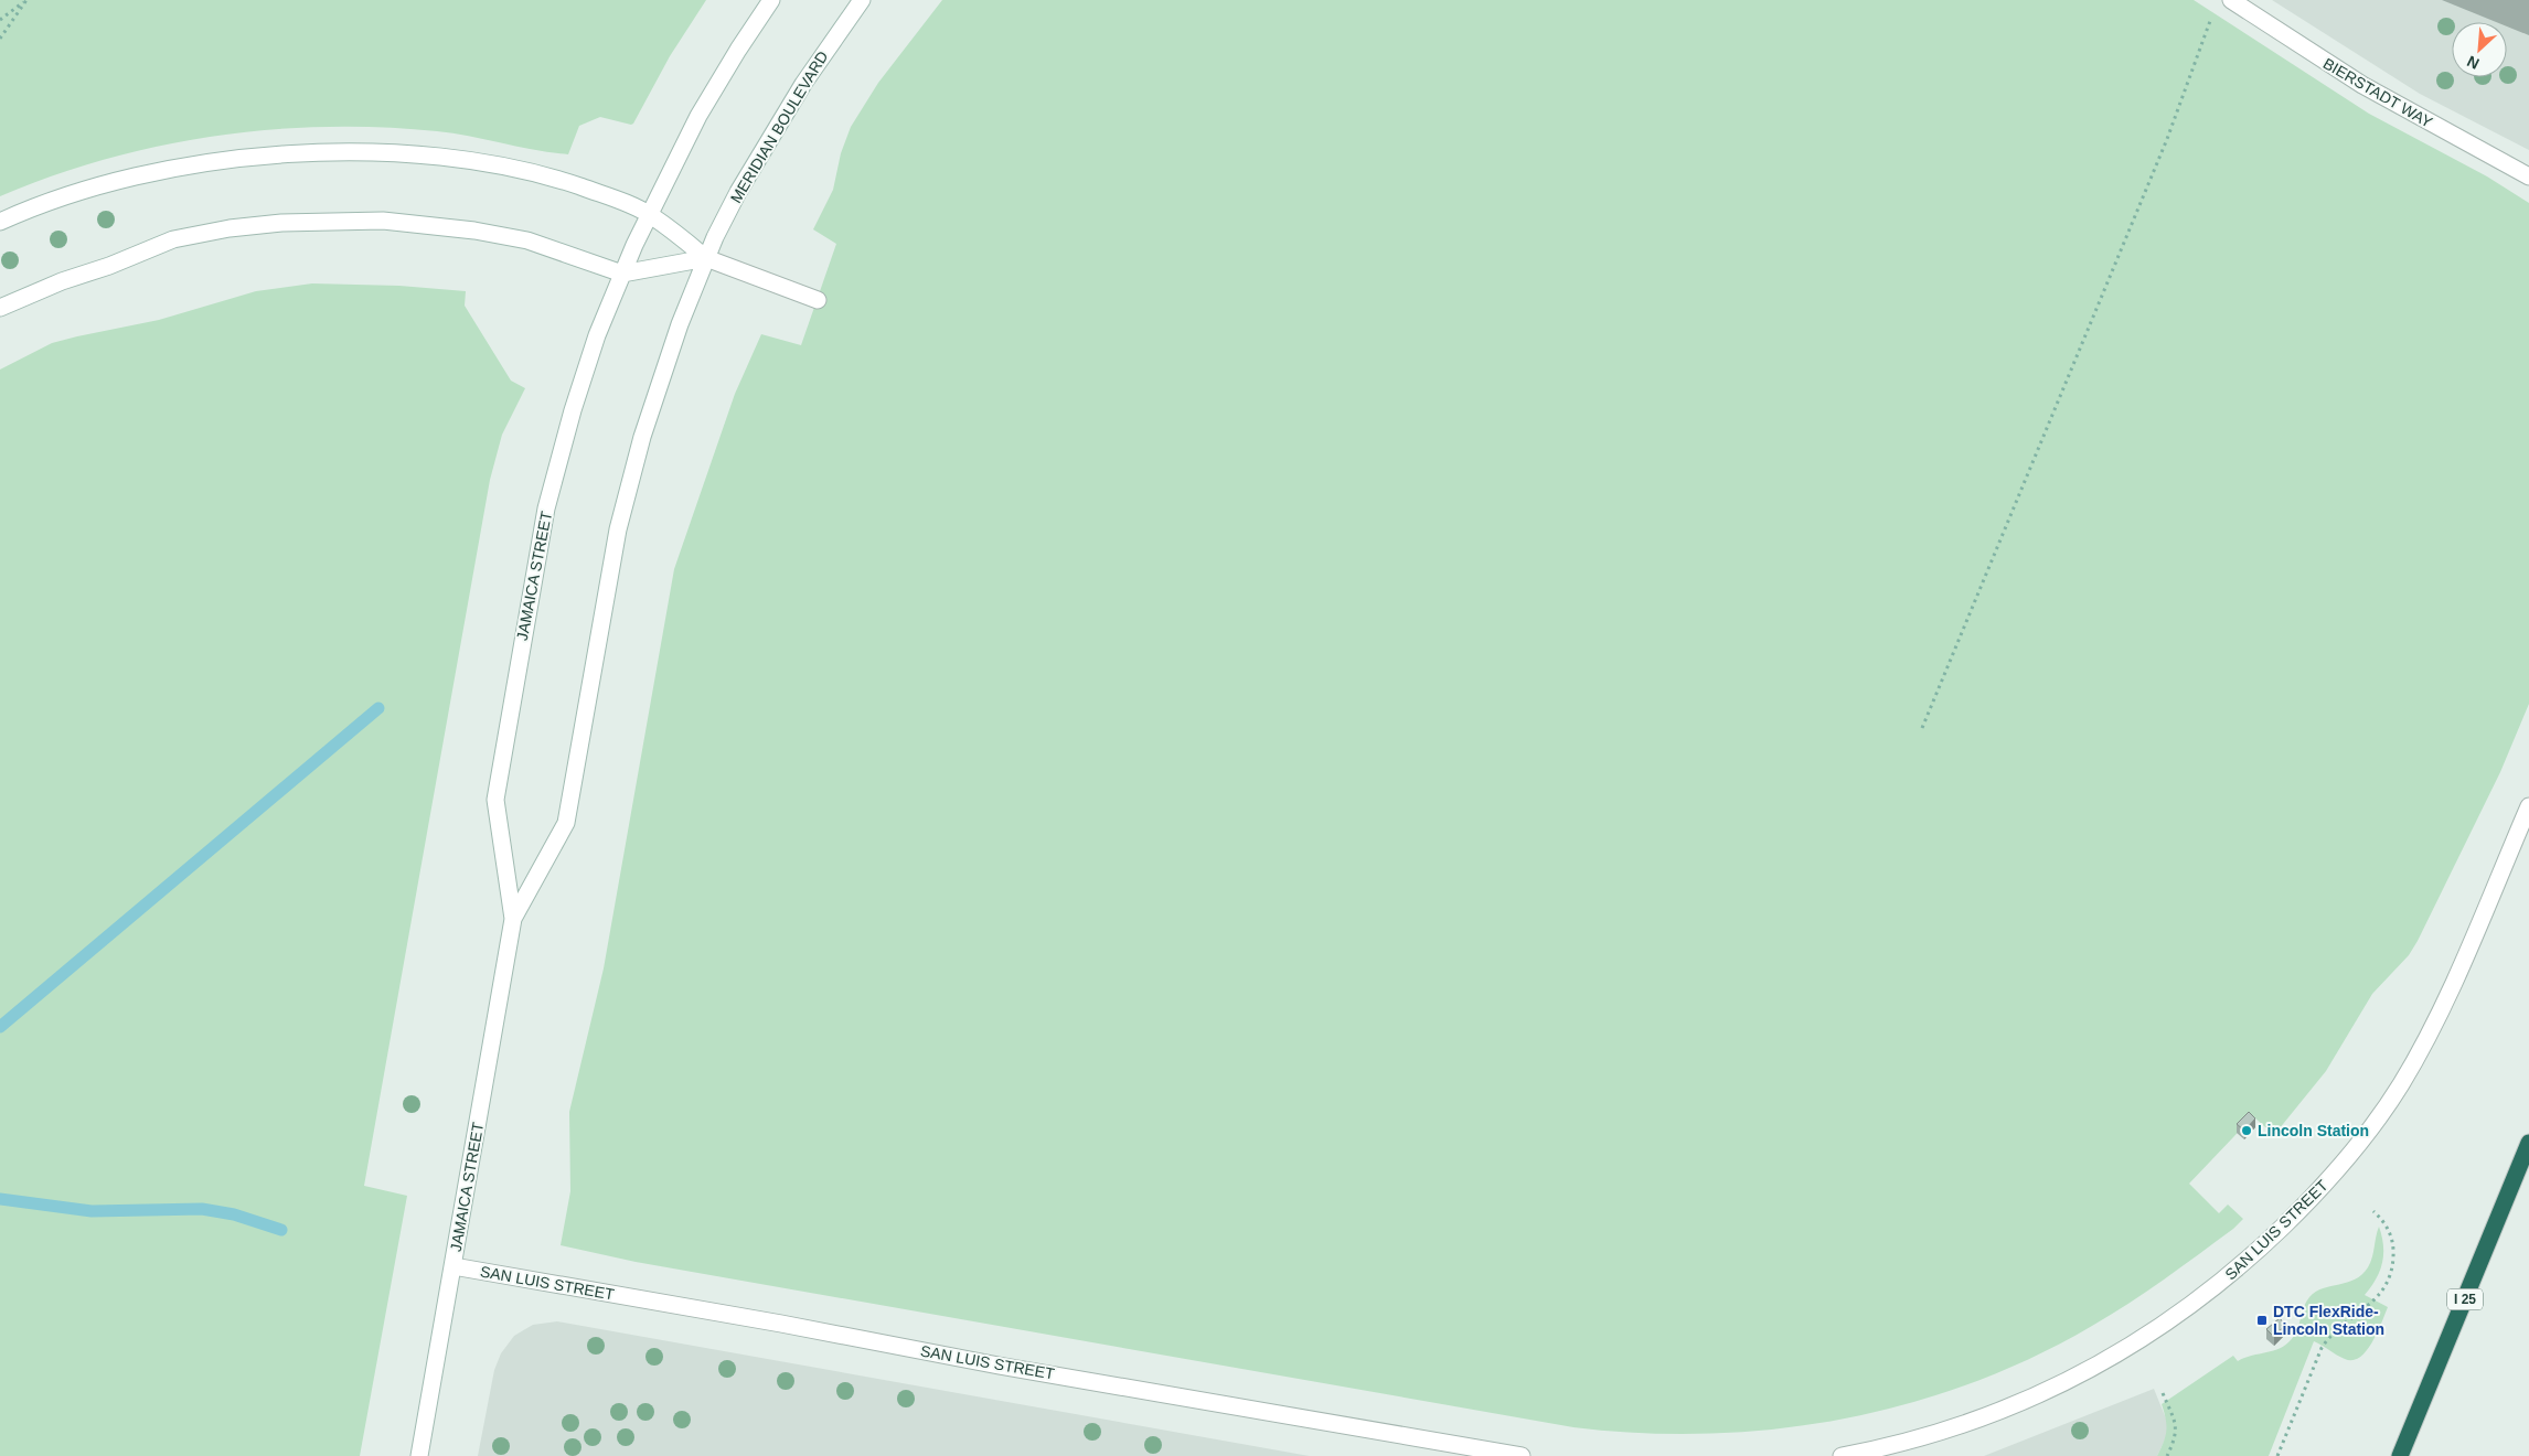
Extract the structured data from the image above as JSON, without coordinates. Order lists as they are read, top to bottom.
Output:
{
  "streets": {
    "highway": ["I 25"],
    "main road": [
      "BIERSTADT WAY",
      "MERIDIAN BOULEVARD",
      "JAMAICA STREET",
      "SAN LUIS STREET"
    ]
  },
  "crossings": [
    ["MERIDIAN BOULEVARD", "JAMAICA STREET"],
    ["JAMAICA STREET", "SAN LUIS STREET"]
  ],
  "places": {
    "other": ["Lincoln Station"],
    "transit": ["DTC FlexRide- Lincoln Station"]
  },
  "north": "bottom left"
}
